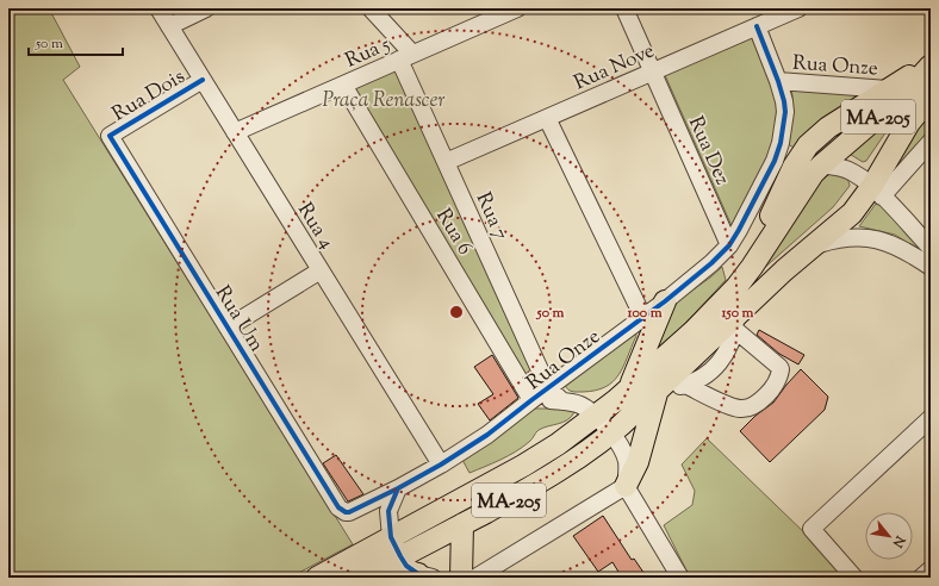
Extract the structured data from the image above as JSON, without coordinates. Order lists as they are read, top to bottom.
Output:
{
  "streets": {
    "main road": ["MA-205"],
    "street": [
      "Rua 5",
      "Rua Onze",
      "Rua Nove",
      "Rua Dois",
      "Rua Dez",
      "Rua 7",
      "Rua 4",
      "Rua 6",
      "Rua Um"
    ]
  },
  "crossings": [
    ["Rua 5", "Rua 7"],
    ["Rua 5", "Rua 4"],
    ["Rua 5", "Rua 6"],
    ["Rua Onze", "Rua Nove"],
    ["Rua Onze", "Rua Dez"],
    ["Rua Onze", "Rua 7"],
    ["Rua Onze", "Rua 4"],
    ["Rua Onze", "Rua 6"],
    ["Rua Onze", "Rua Um"],
    ["Rua Nove", "Rua Dez"],
    ["Rua Nove", "Rua 7"],
    ["Rua Dois", "Rua 4"],
    ["Rua Dois", "Rua Um"]
  ],
  "parks": ["Praça Renascer"],
  "scale_bar": "50 m",
  "north": "bottom right",
  "rings": ["50 m", "100 m", "150 m"]
}
